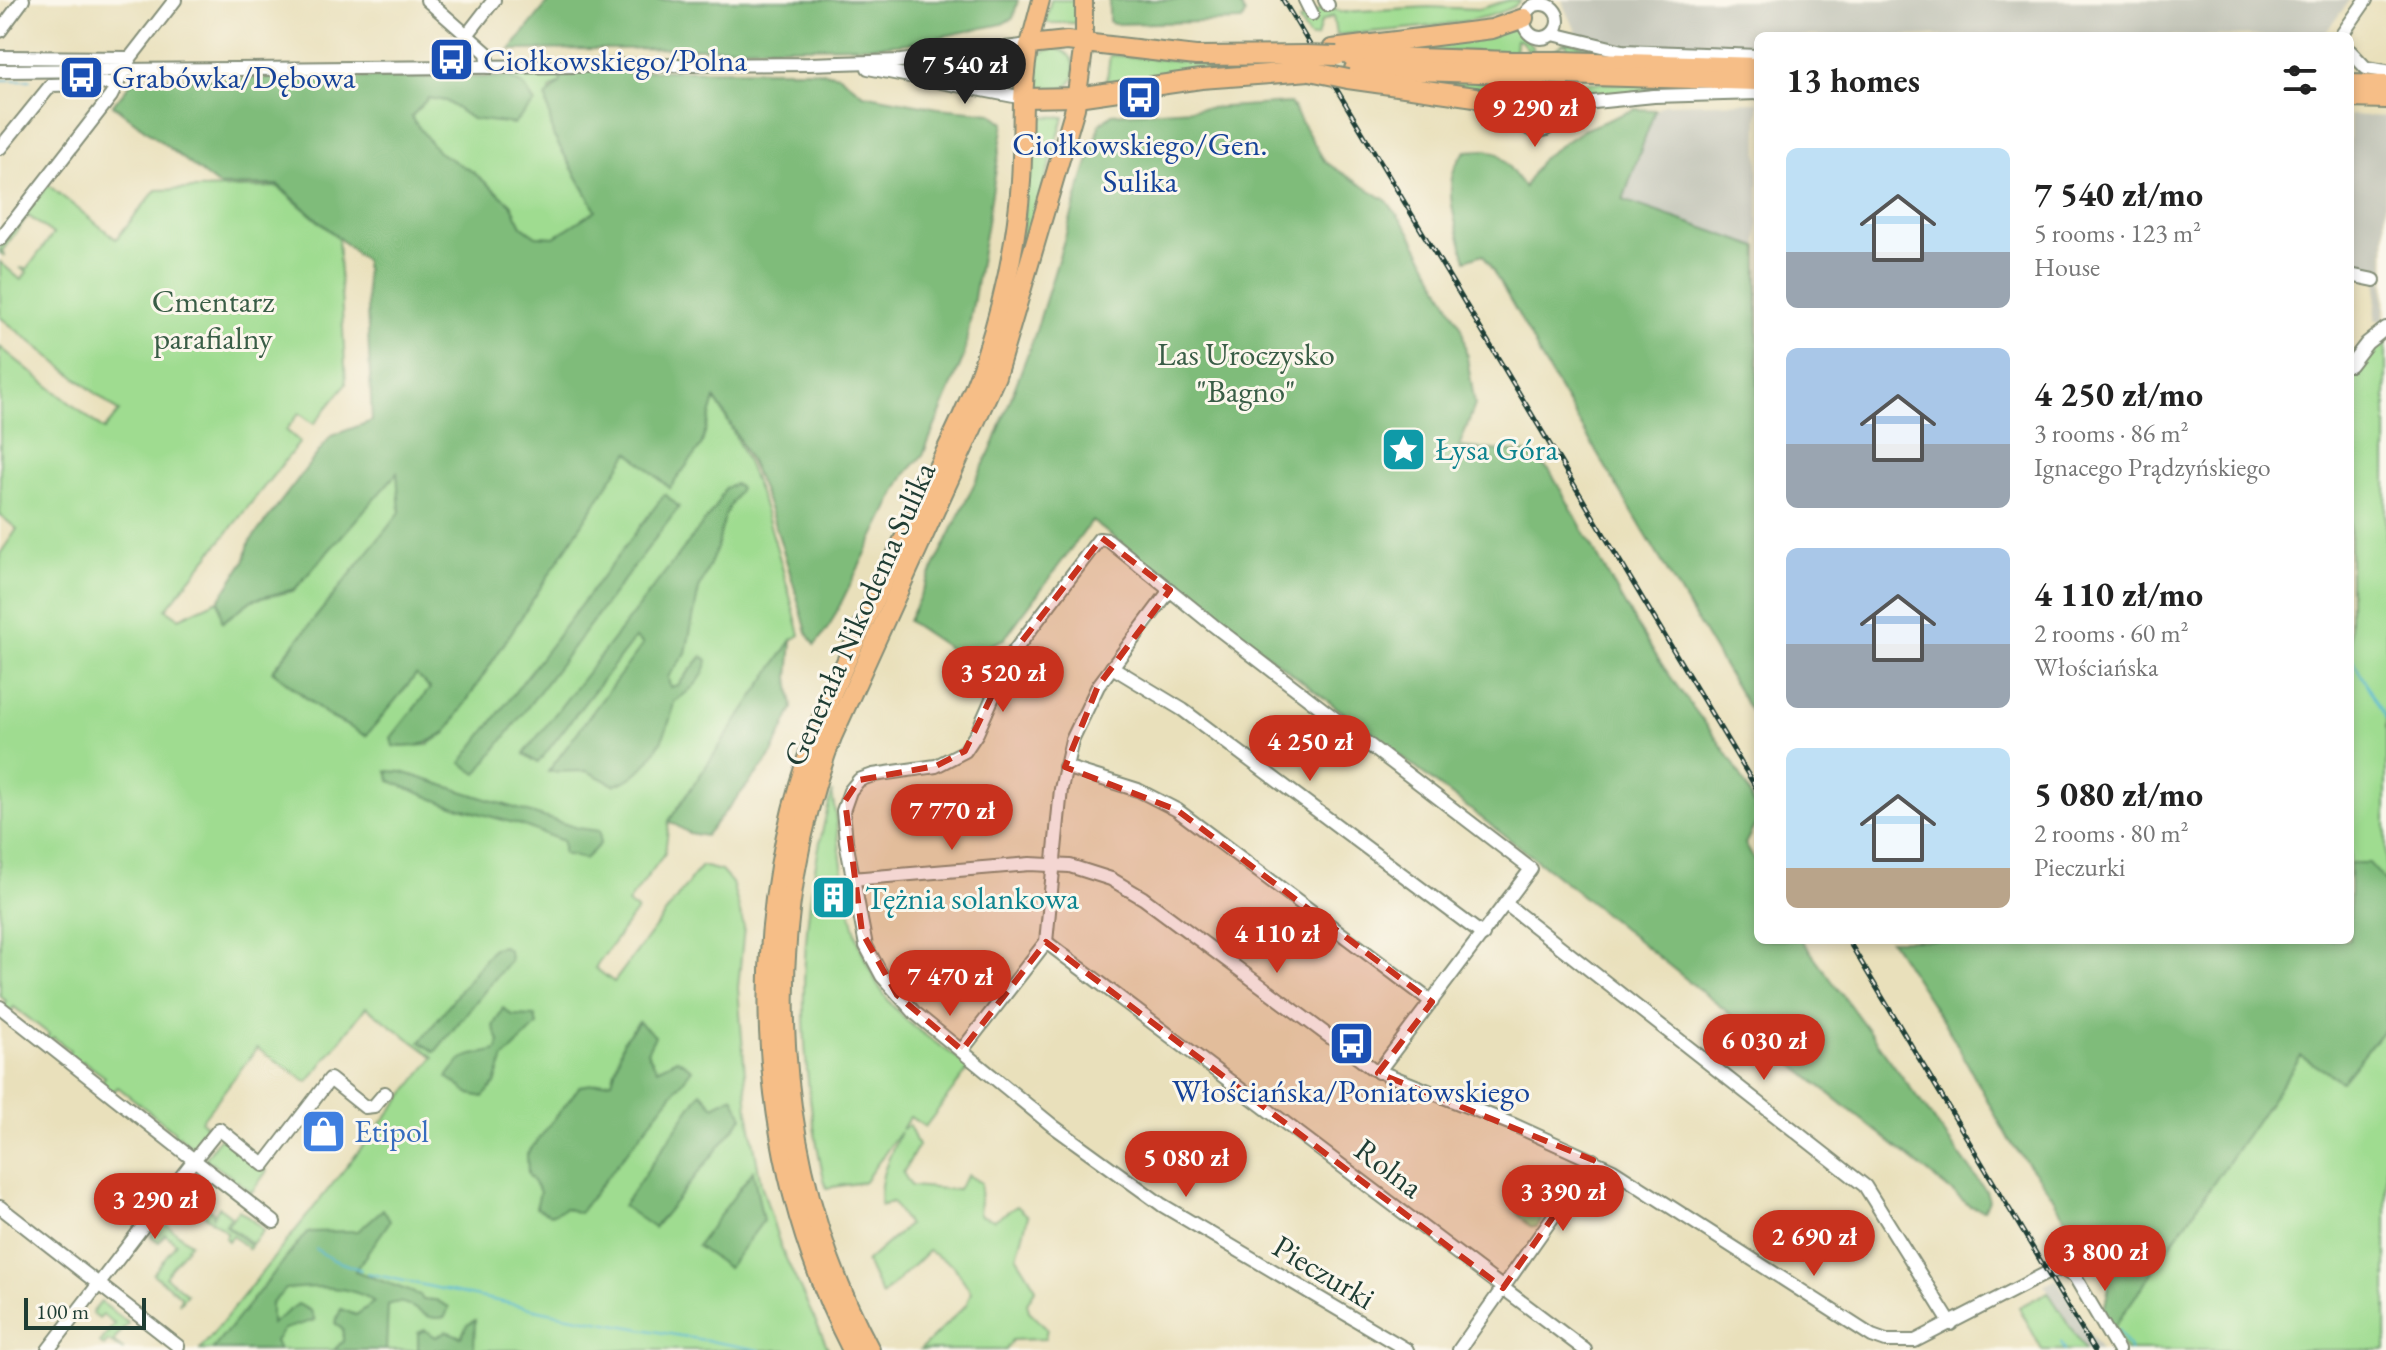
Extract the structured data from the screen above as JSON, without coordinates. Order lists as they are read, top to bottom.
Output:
{
  "streets": {
    "highway": ["Generała Nikodema Sulika"],
    "street": ["Rolna", "Pieczurki"]
  },
  "parks": ["Cmentarz parafialny", "Las Uroczysko \"Bagno\""],
  "places": {
    "bus stop": [
      "Ciołkowskiego/Polna",
      "Grabówka/Dębowa",
      "Ciołkowskiego/Gen. Sulika",
      "Włościańska/Poniatowskiego"
    ],
    "place": ["Łysa Góra"],
    "building": ["Tężnia solankowa"],
    "shop": ["Etipol"]
  },
  "scale_bar": "100 m",
  "page": {
    "heading": "13 homes",
    "price": [
      "7 540 zł",
      "9 290 zł",
      "3 520 zł",
      "4 250 zł",
      "7 770 zł",
      "4 110 zł",
      "7 470 zł",
      "6 030 zł",
      "5 080 zł",
      "3 390 zł",
      "3 290 zł",
      "2 690 zł",
      "3 800 zł"
    ],
    "list": [
      {
        "name": "7 540 zł/mo",
        "note": "5 rooms · 123 m² · House"
      },
      {
        "name": "4 250 zł/mo",
        "note": "3 rooms · 86 m² · Ignacego Prądzyńskiego"
      },
      {
        "name": "4 110 zł/mo",
        "note": "2 rooms · 60 m² · Włościańska"
      },
      {
        "name": "5 080 zł/mo",
        "note": "2 rooms · 80 m² · Pieczurki"
      }
    ],
    "scale": "100 m"
  }
}
